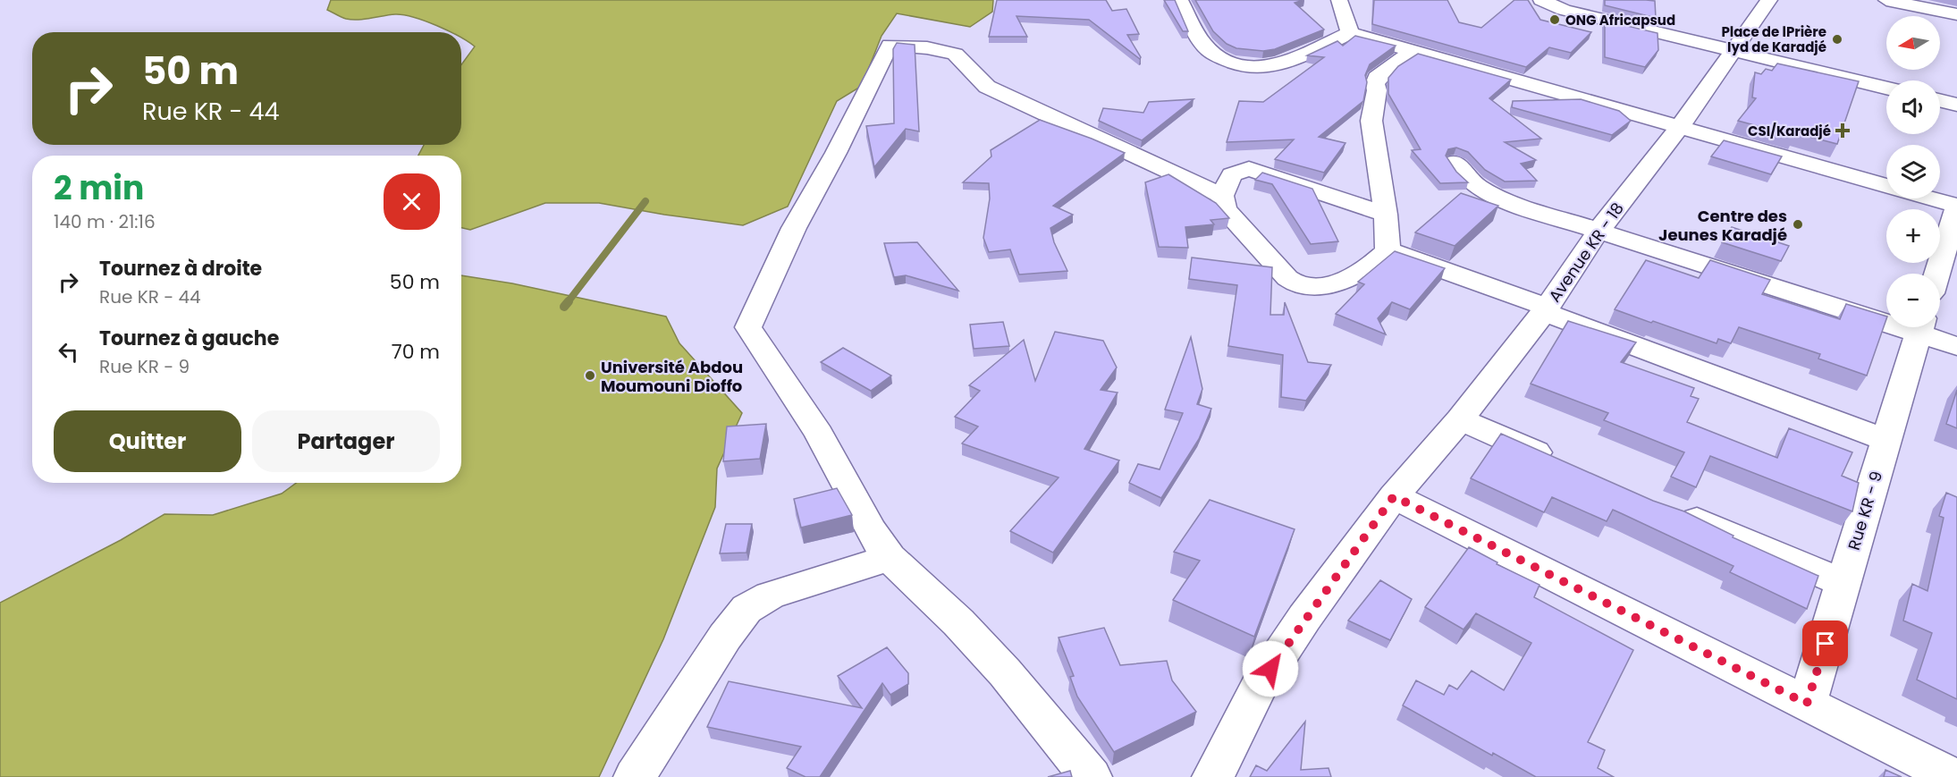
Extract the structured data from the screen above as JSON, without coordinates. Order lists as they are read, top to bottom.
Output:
{
  "streets": {
    "street": ["Avenue KR - 18", "Rue KR - 9"]
  },
  "places": {
    "other": [
      "ONG Africapsud",
      "Place de lPrière Iyd de Karadjé",
      "Centre des Jeunes Karadjé",
      "Université Abdou Moumouni Dioffo"
    ],
    "health": ["CSI/Karadjé"]
  },
  "north": "left",
  "page": {
    "map_buttons": ["+", "−"],
    "turn": ["50 m", "Rue KR - 44"],
    "heading": ["2 min", "140 m · 21:16"],
    "list": [
      {
        "name": "Tournez à droite",
        "note": "Rue KR - 44",
        "value": "50 m"
      },
      {
        "name": "Tournez à gauche",
        "note": "Rue KR - 9",
        "value": "70 m"
      }
    ],
    "buttons": ["Quitter", "Partager"]
  }
}
